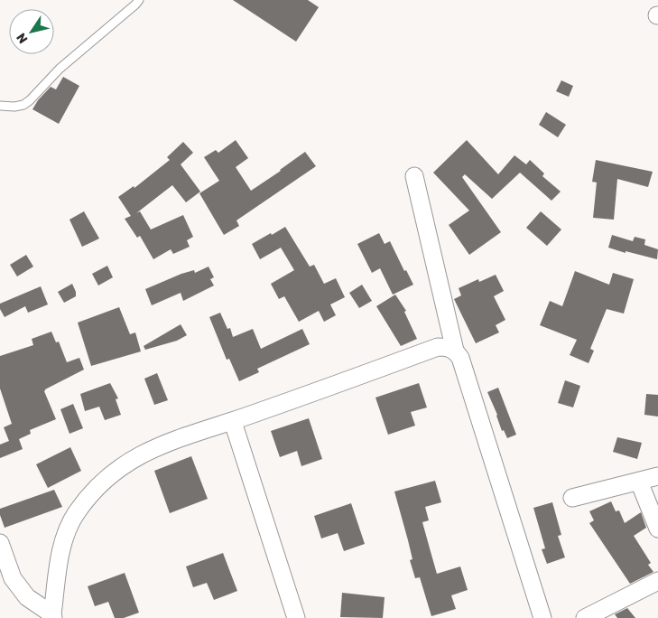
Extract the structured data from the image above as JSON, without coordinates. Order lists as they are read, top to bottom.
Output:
{
  "north": "bottom left"
}
